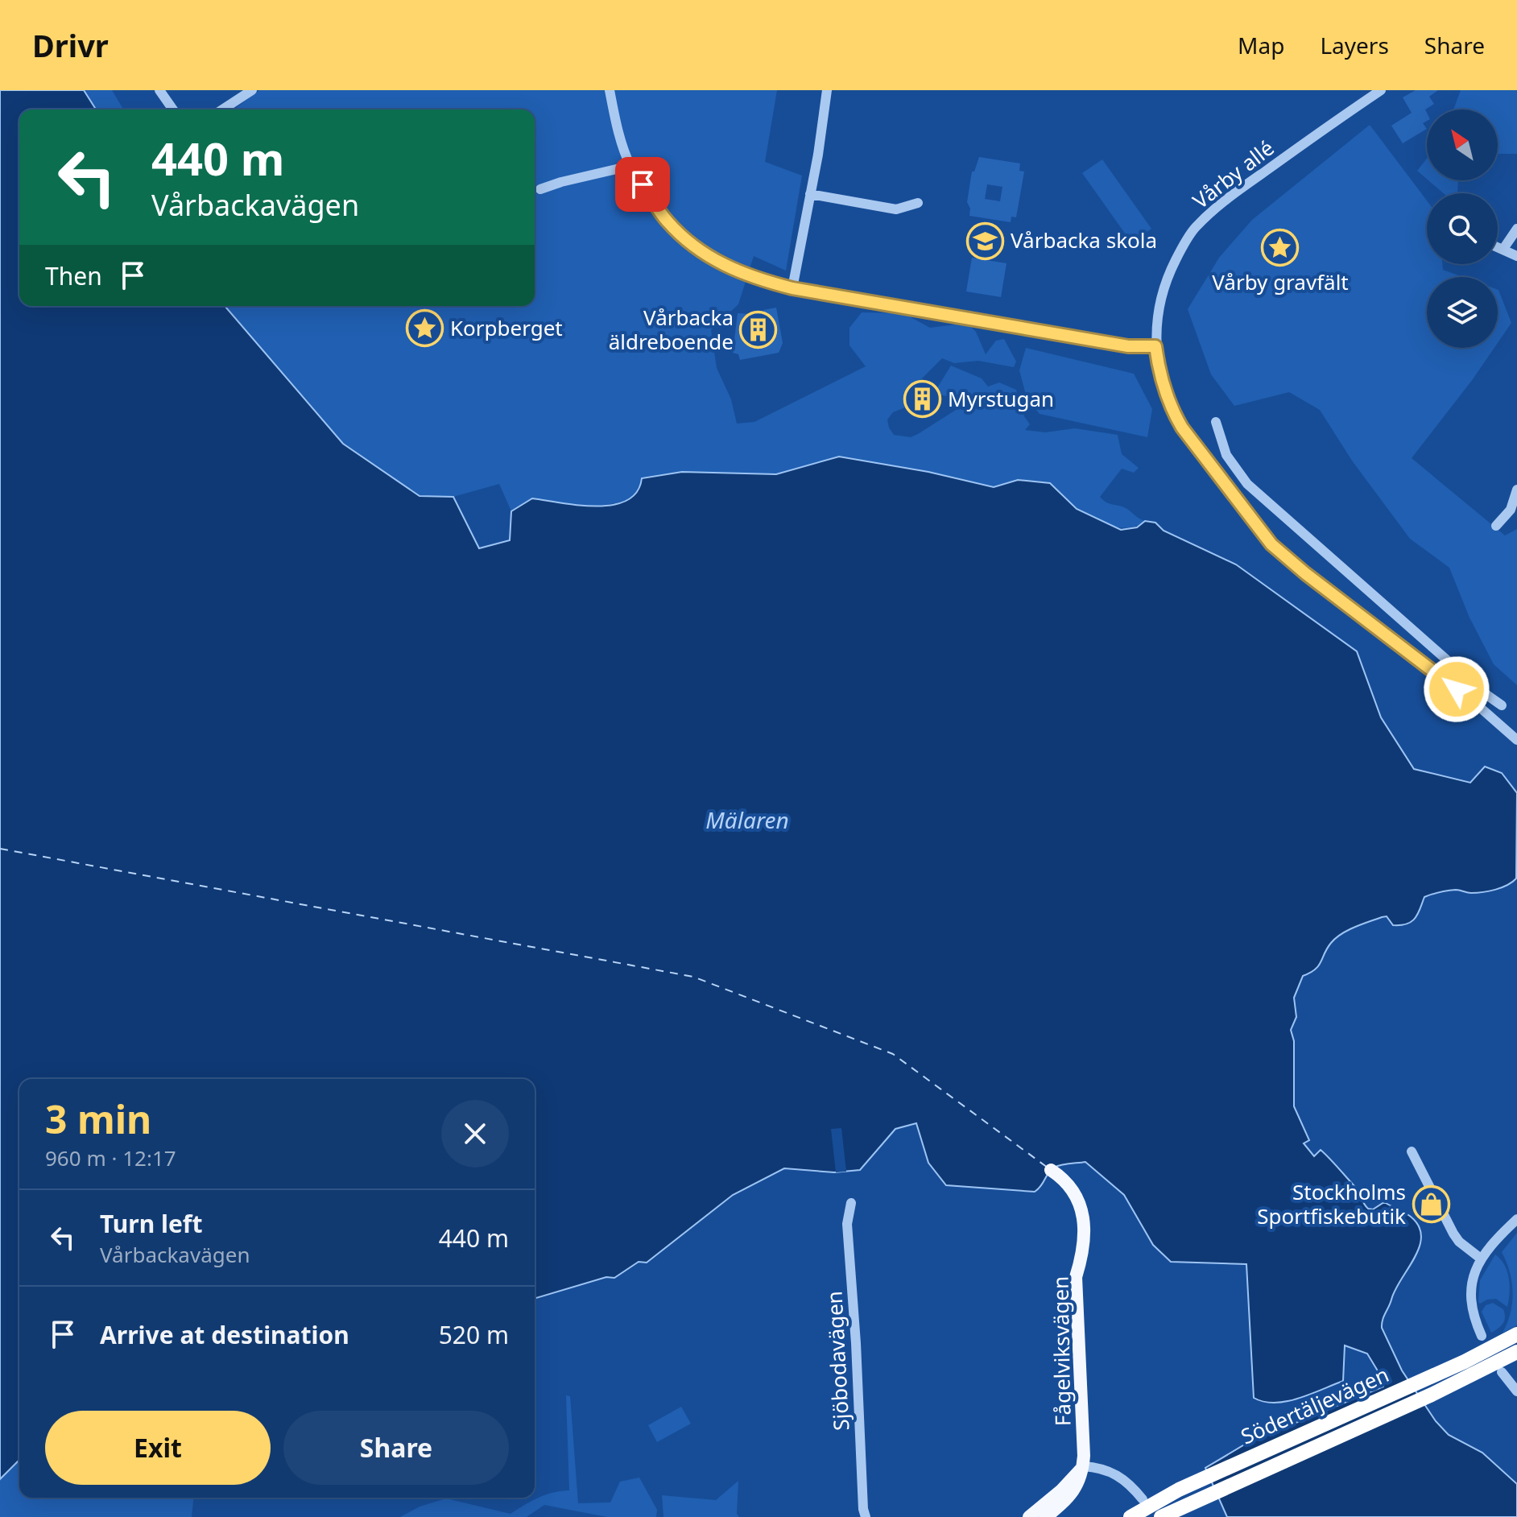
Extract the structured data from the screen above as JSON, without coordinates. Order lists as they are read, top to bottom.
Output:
{
  "streets": {
    "highway": ["Södertäljevägen"],
    "main road": ["Fågelviksvägen"],
    "street": ["Vårby allé", "Sjöbodavägen"]
  },
  "water": ["Mälaren"],
  "places": {
    "school or university": ["Vårbacka skola"],
    "place": ["Vårby gravfält", "Korpberget"],
    "building": ["Vårbacka äldreboende", "Myrstugan"],
    "shop": ["Stockholms Sportfiskebutik"]
  },
  "north": "top left",
  "page": {
    "header": "Drivr",
    "nav": ["Map", "Layers", "Share"],
    "turn": ["440 m", "Vårbackavägen"],
    "then": "Then",
    "heading": ["3 min", "960 m · 12:17"],
    "list": [
      {
        "name": "Turn left",
        "note": "Vårbackavägen",
        "value": "440 m"
      },
      {
        "name": "Arrive at destination",
        "value": "520 m"
      }
    ],
    "buttons": ["Exit", "Share"]
  }
}
